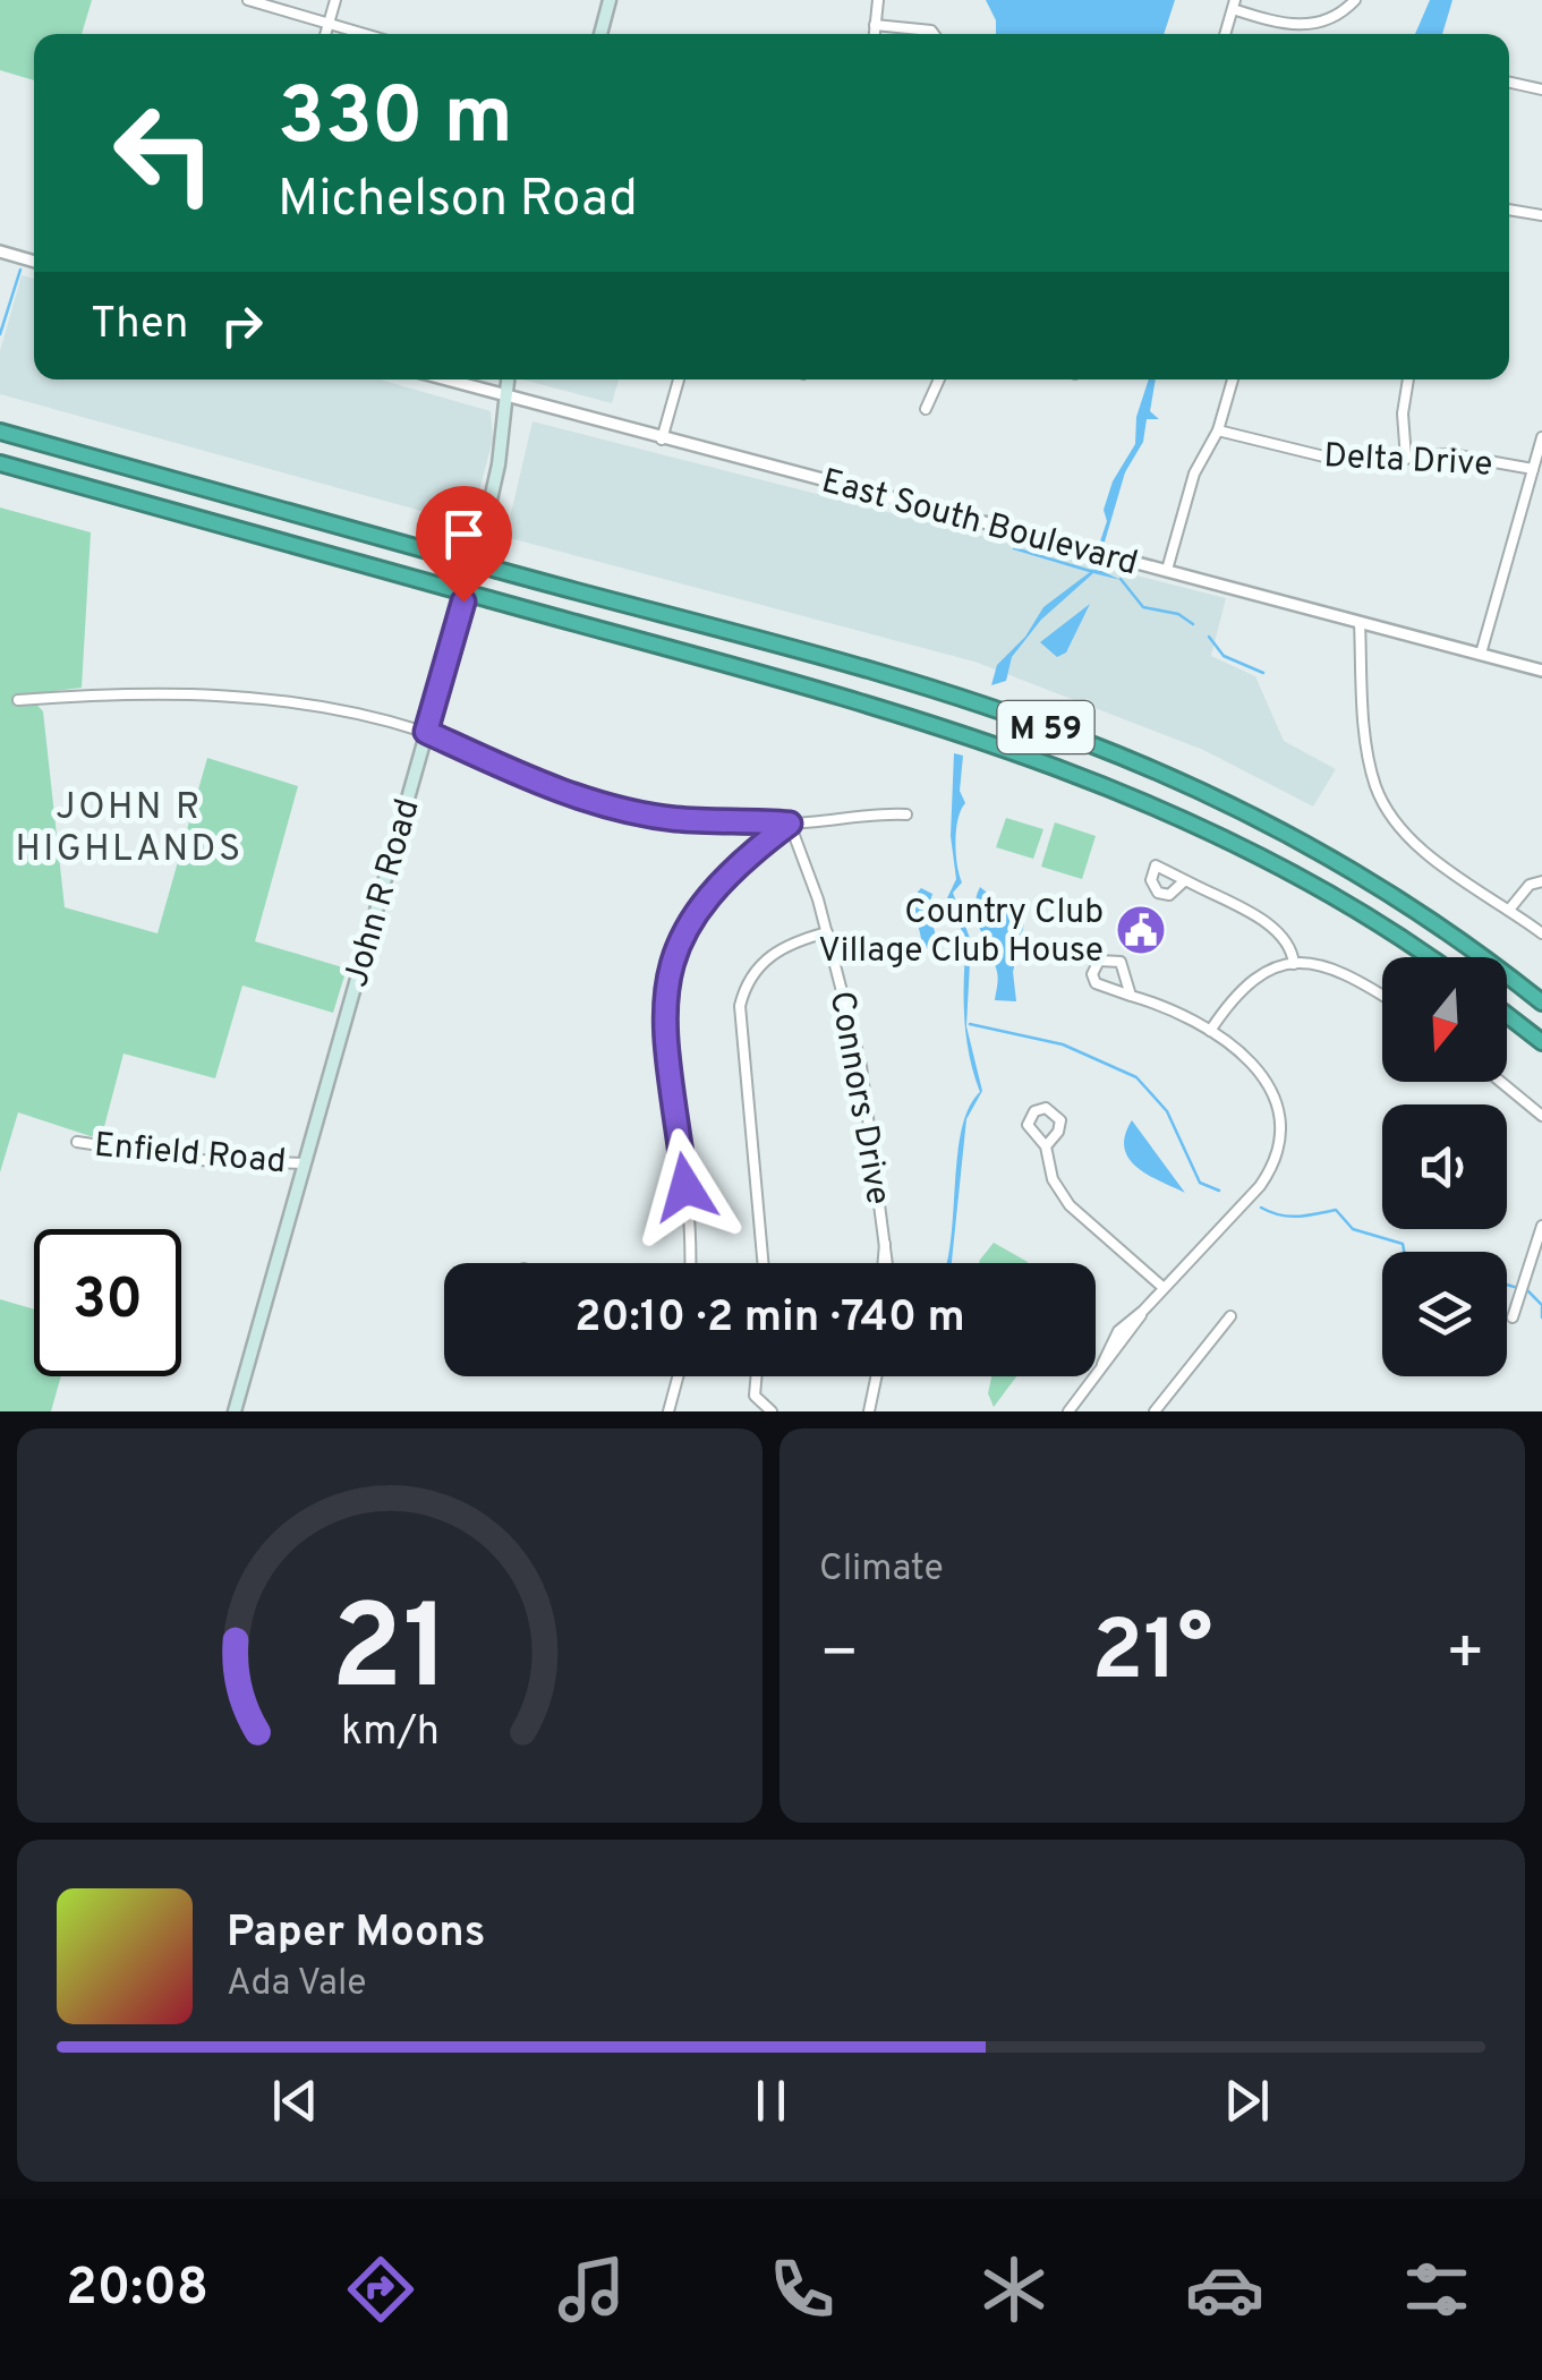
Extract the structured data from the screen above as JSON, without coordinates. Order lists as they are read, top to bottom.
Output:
{
  "streets": {
    "highway": ["M 59"],
    "main road": ["John R Road"],
    "street": [
      "Delta Drive",
      "East South Boulevard",
      "Connors Drive",
      "Enfield Road"
    ]
  },
  "crossings": [
    ["East South Boulevard", "John R Road"],
    ["John R Road", "Enfield Road"]
  ],
  "districts": ["JOHN R HIGHLANDS"],
  "places": {
    "public building": ["Country Club Village Club House"]
  },
  "north": "bottom",
  "page": {
    "turn": ["330 m", "Michelson Road"],
    "then": "Then",
    "limit": "30",
    "trip": "20:10 · 2 min · 740 m",
    "tile": "Climate",
    "heat": ["−", "21°", "+"],
    "song": ["Paper Moons", "Ada Vale"],
    "tabs": "20:08",
    "gauge": ["21", "km/h"]
  }
}
